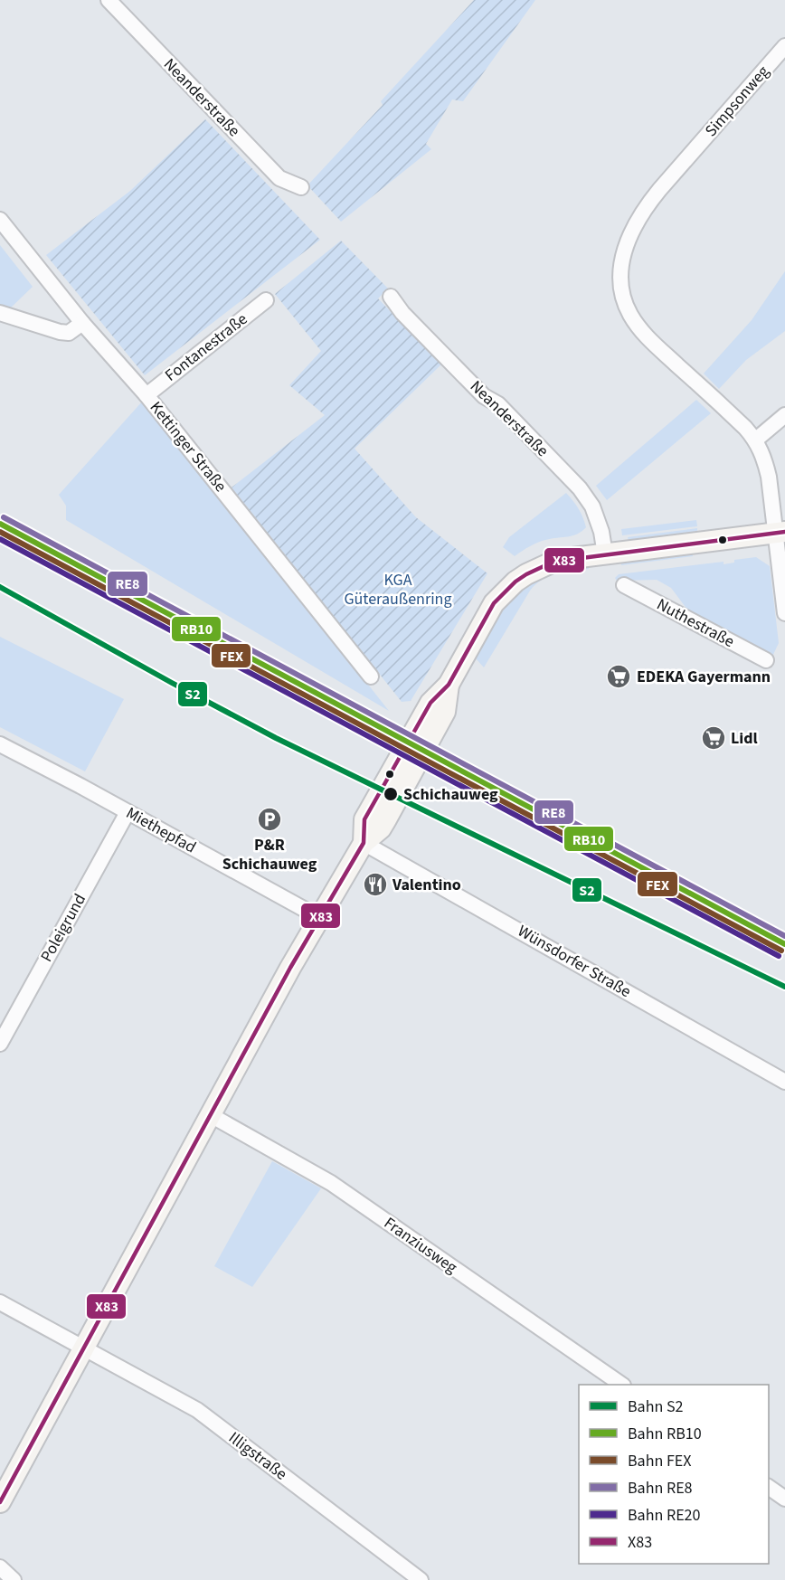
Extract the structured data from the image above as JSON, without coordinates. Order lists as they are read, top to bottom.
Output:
{
  "streets": {
    "street": [
      "Neanderstraße",
      "Simpsonweg",
      "Fontanestraße",
      "Kettinger Straße",
      "Nuthestraße",
      "Miethepfad",
      "Poleigrund",
      "Wünsdorfer Straße",
      "Franziusweg",
      "Illigstraße"
    ]
  },
  "crossings": [
    ["Fontanestraße", "Kettinger Straße"],
    ["Miethepfad", "Poleigrund"]
  ],
  "parks": ["KGA Güteraußenring"],
  "places": {
    "supermarket": ["EDEKA Gayermann", "Lidl"],
    "other": ["Schichauweg"],
    "parking": ["P&R Schichauweg"],
    "restaurant": ["Valentino"]
  },
  "lines": [
    "rail line RE8",
    "rail line RB10",
    "rail line FEX",
    "transit line X83",
    "rail line RE20",
    "rail line S2"
  ],
  "legend": [
    "Bahn S2",
    "Bahn RB10",
    "Bahn FEX",
    "Bahn RE8",
    "Bahn RE20",
    "X83"
  ]
}
